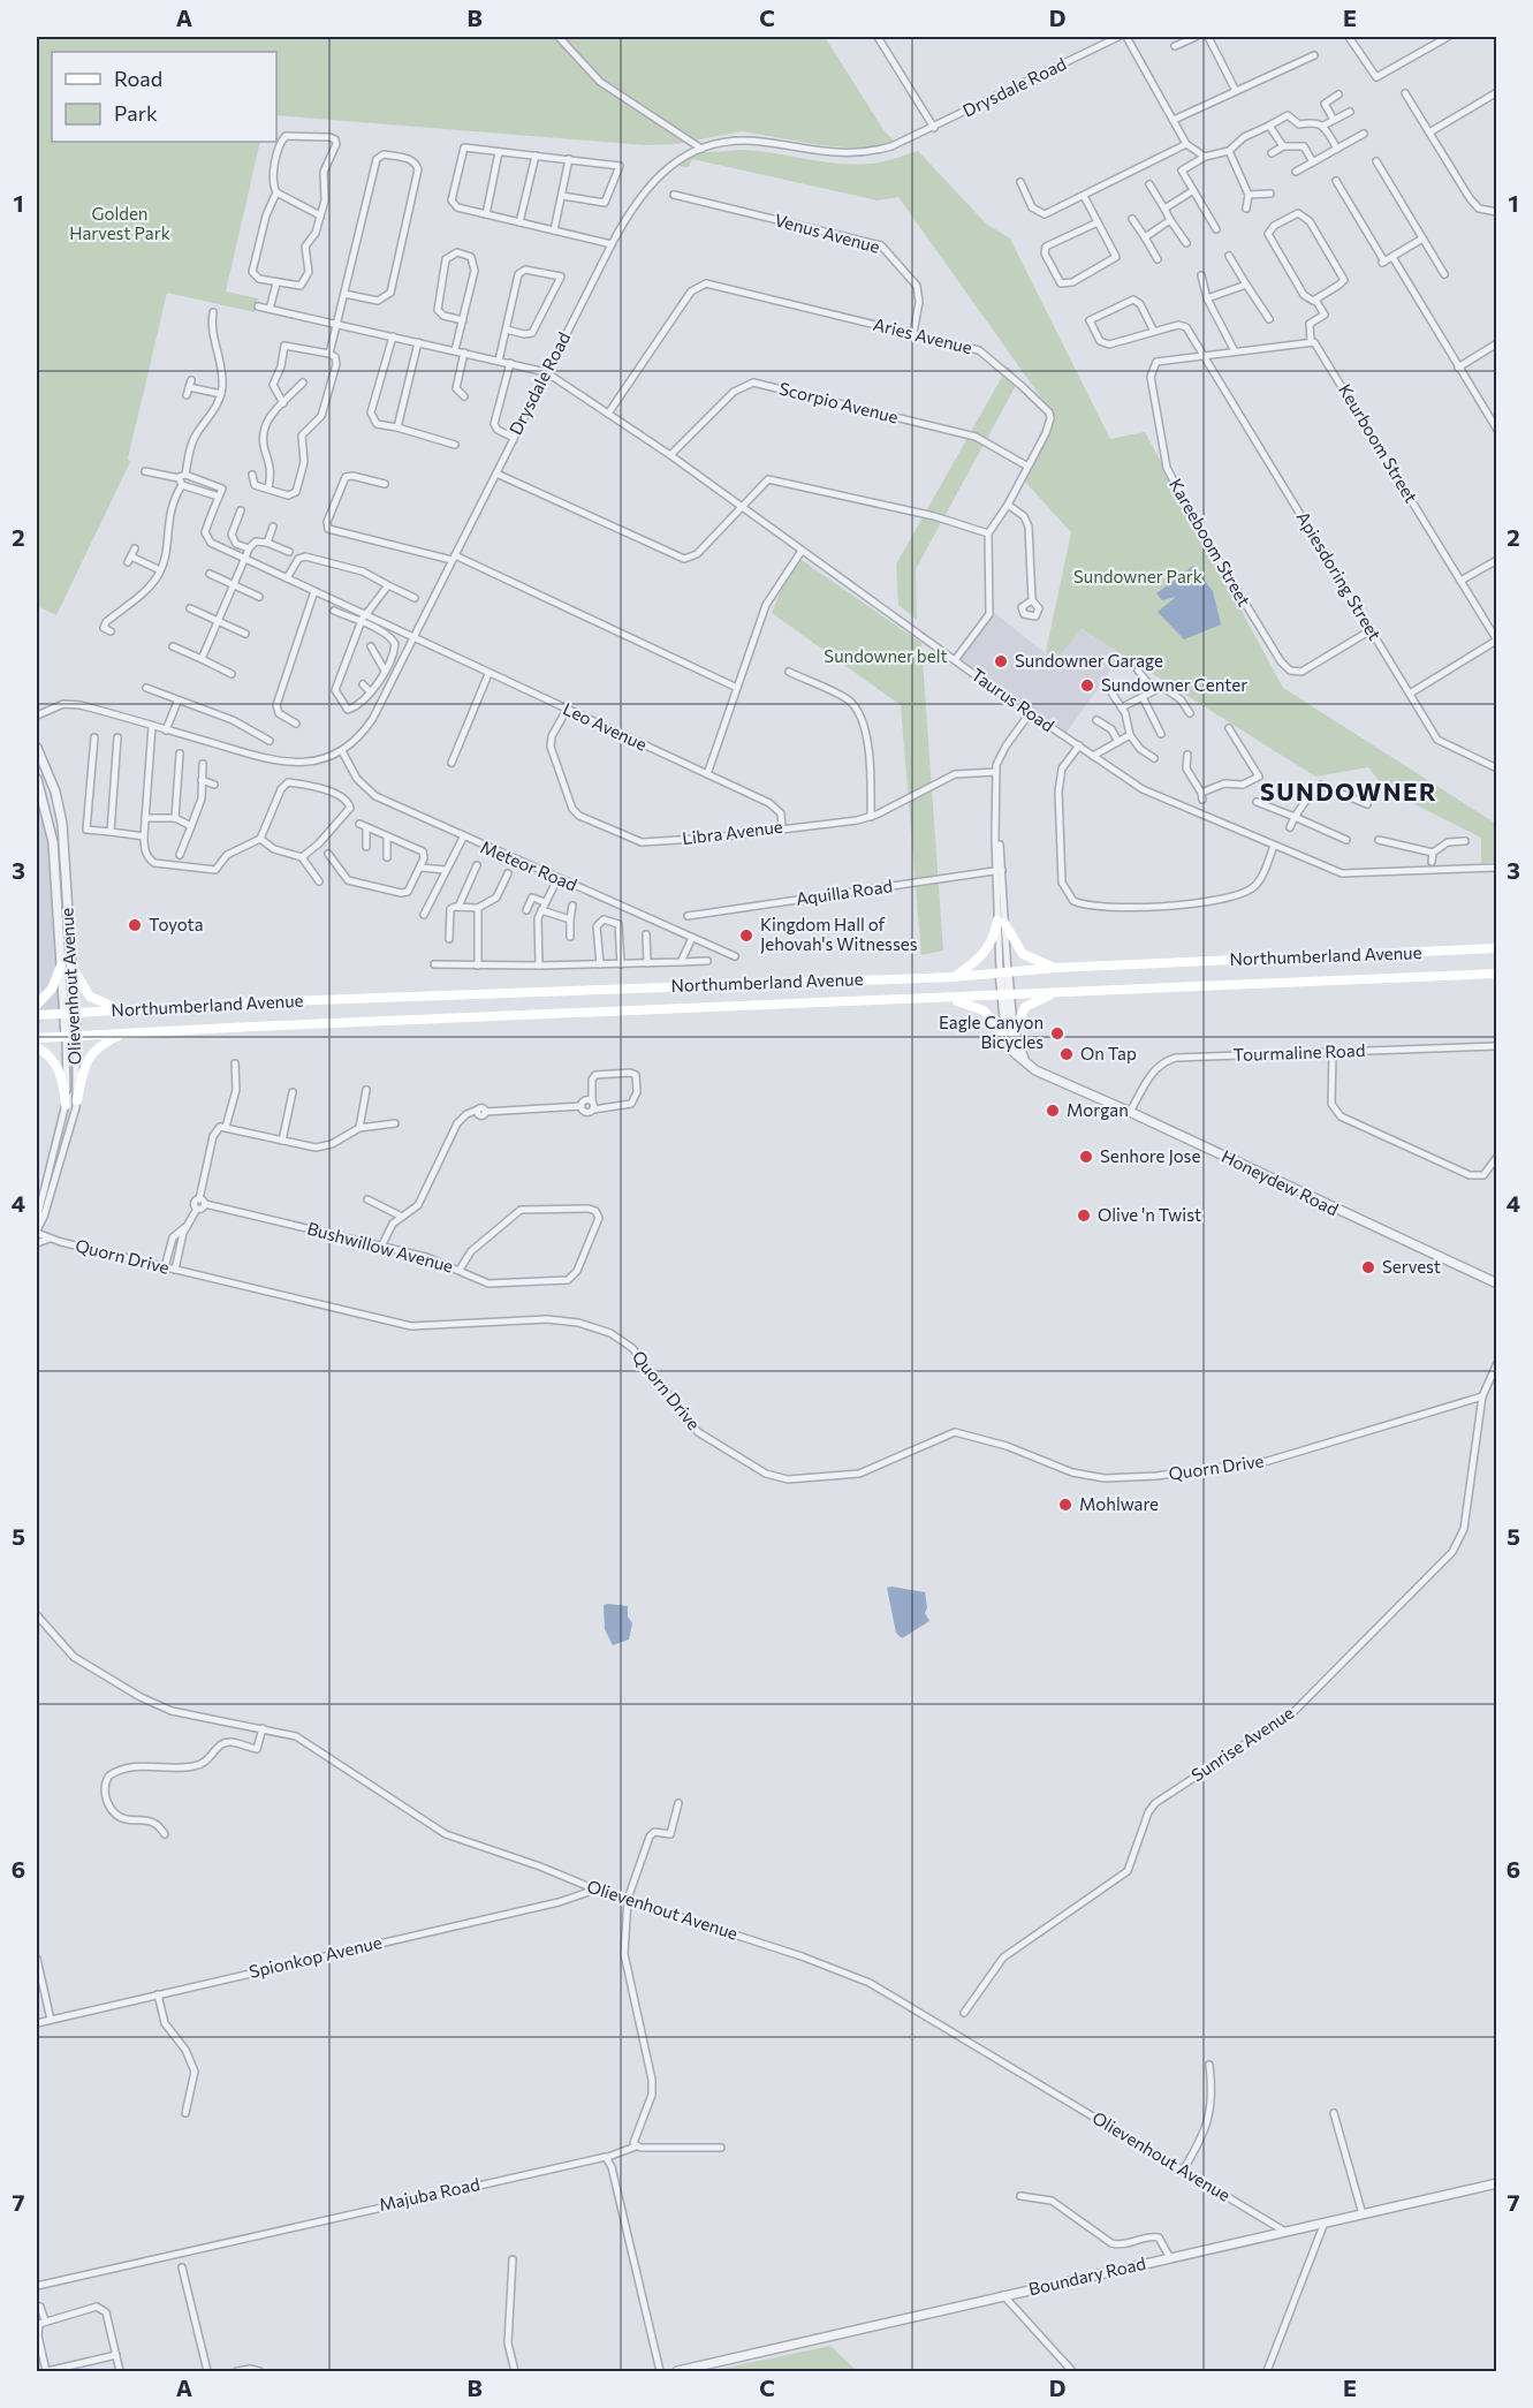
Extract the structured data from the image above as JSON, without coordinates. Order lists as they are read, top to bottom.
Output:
{
  "streets": {
    "main road": ["Northumberland Avenue"],
    "street": [
      "Drysdale Road",
      "Venus Avenue",
      "Aries Avenue",
      "Scorpio Avenue",
      "Keurboom Street",
      "Kareeboom Street",
      "Apiesdoring Street",
      "Taurus Road",
      "Leo Avenue",
      "Libra Avenue",
      "Meteor Road",
      "Aquilla Road",
      "Olievenhout Avenue",
      "Tourmaline Road",
      "Honeydew Road",
      "Bushwillow Avenue",
      "Quorn Drive",
      "Sunrise Avenue",
      "Spionkop Avenue",
      "Majuba Road",
      "Boundary Road"
    ]
  },
  "crossings": [
    ["Drysdale Road", "Taurus Road"],
    ["Drysdale Road", "Leo Avenue"],
    ["Drysdale Road", "Meteor Road"],
    ["Venus Avenue", "Aries Avenue"],
    ["Aries Avenue", "Scorpio Avenue"],
    ["Aries Avenue", "Taurus Road"],
    ["Scorpio Avenue", "Taurus Road"],
    ["Kareeboom Street", "Apiesdoring Street"],
    ["Leo Avenue", "Libra Avenue"],
    ["Northumberland Avenue", "Olievenhout Avenue"],
    ["Olievenhout Avenue", "Quorn Drive"],
    ["Olievenhout Avenue", "Spionkop Avenue"],
    ["Olievenhout Avenue", "Boundary Road"],
    ["Tourmaline Road", "Honeydew Road"],
    ["Quorn Drive", "Sunrise Avenue"]
  ],
  "districts": ["SUNDOWNER"],
  "parks": ["Golden Harvest Park", "Sundowner Park", "Sundowner belt"],
  "places": [
    "Sundowner Garage",
    "Sundowner Center",
    "Toyota",
    "Kingdom Hall of Jehovah's Witnesses",
    "Eagle Canyon Bicycles",
    "On Tap",
    "Morgan",
    "Senhore Jose",
    "Olive 'n Twist",
    "Servest",
    "Mohlware"
  ],
  "legend": ["Road", "Park"],
  "grid": {
    "columns": [
      "A",
      "B",
      "C",
      "D",
      "E"
    ],
    "rows": [
      "1",
      "2",
      "3",
      "4",
      "5",
      "6",
      "7"
    ]
  }
}
